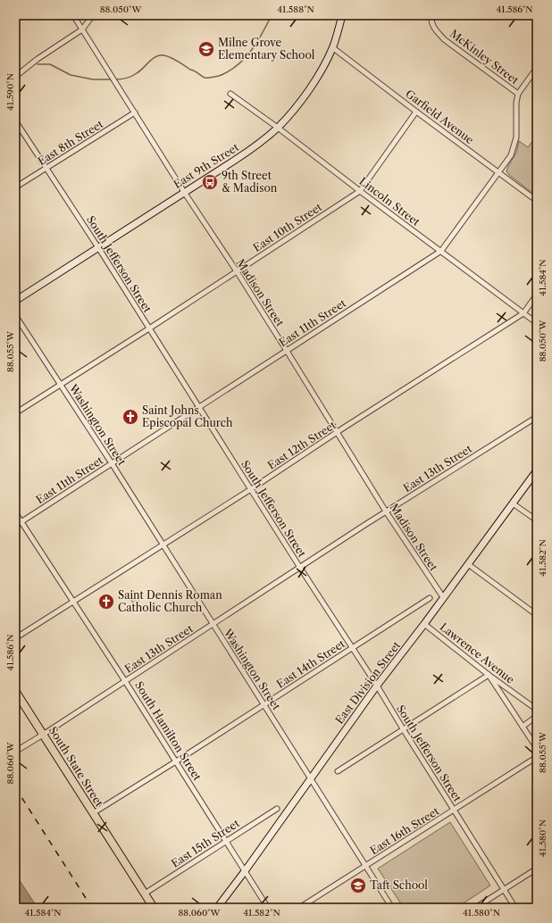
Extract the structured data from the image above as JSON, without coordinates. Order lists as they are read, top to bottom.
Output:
{
  "streets": {
    "main road": ["South State Street"],
    "street": [
      "McKinley Street",
      "Garfield Avenue",
      "East 8th Street",
      "East 9th Street",
      "Lincoln Street",
      "East 10th Street",
      "South Jefferson Street",
      "Madison Street",
      "East 11th Street",
      "Washington Street",
      "East 12th Street",
      "East 13th Street",
      "Lawrence Avenue",
      "East 14th Street",
      "East Division Street",
      "South Hamilton Street",
      "East 16th Street",
      "East 15th Street"
    ]
  },
  "crossings": [
    ["McKinley Street", "East 11th Street"],
    ["Garfield Avenue", "East 9th Street"],
    ["Garfield Avenue", "East 10th Street"],
    ["Garfield Avenue", "East 11th Street"],
    ["East 8th Street", "South Jefferson Street"],
    ["East 8th Street", "Madison Street"],
    ["East 9th Street", "Lincoln Street"],
    ["East 9th Street", "South Jefferson Street"],
    ["East 9th Street", "Madison Street"],
    ["Lincoln Street", "East 10th Street"],
    ["Lincoln Street", "East 11th Street"],
    ["Lincoln Street", "East 12th Street"],
    ["East 10th Street", "South Jefferson Street"],
    ["East 10th Street", "Madison Street"],
    ["East 10th Street", "Washington Street"],
    ["South Jefferson Street", "East 11th Street"],
    ["South Jefferson Street", "East 12th Street"],
    ["South Jefferson Street", "East 13th Street"],
    ["South Jefferson Street", "East 14th Street"],
    ["South Jefferson Street", "East Division Street"],
    ["South Jefferson Street", "East 16th Street"],
    ["Madison Street", "East 11th Street"],
    ["Madison Street", "East 12th Street"],
    ["Madison Street", "East 13th Street"],
    ["Madison Street", "East Division Street"],
    ["East 11th Street", "Washington Street"],
    ["East 11th Street", "South Hamilton Street"],
    ["Washington Street", "East 12th Street"],
    ["Washington Street", "East 13th Street"],
    ["Washington Street", "East 14th Street"],
    ["Washington Street", "East Division Street"],
    ["Washington Street", "East 16th Street"],
    ["East 12th Street", "South Hamilton Street"],
    ["East 13th Street", "South Hamilton Street"],
    ["East 13th Street", "South State Street"],
    ["Lawrence Avenue", "East Division Street"],
    ["East 14th Street", "South Hamilton Street"],
    ["East 14th Street", "South State Street"],
    ["East Division Street", "South Hamilton Street"],
    ["South Hamilton Street", "East 15th Street"],
    ["South State Street", "East 15th Street"]
  ],
  "places": {
    "school or university": ["Milne Grove Elementary School", "Taft School"],
    "bus stop": ["9th Street & Madison"],
    "church": ["Saint Johns Episcopal Church", "Saint Dennis Roman Catholic Church"]
  },
  "coordinates": [
    "88.050°W",
    "41.588°N",
    "41.586°N",
    "41.590°N",
    "41.584°N",
    "88.055°W",
    "41.582°N",
    "88.060°W",
    "41.580°N"
  ]
}
